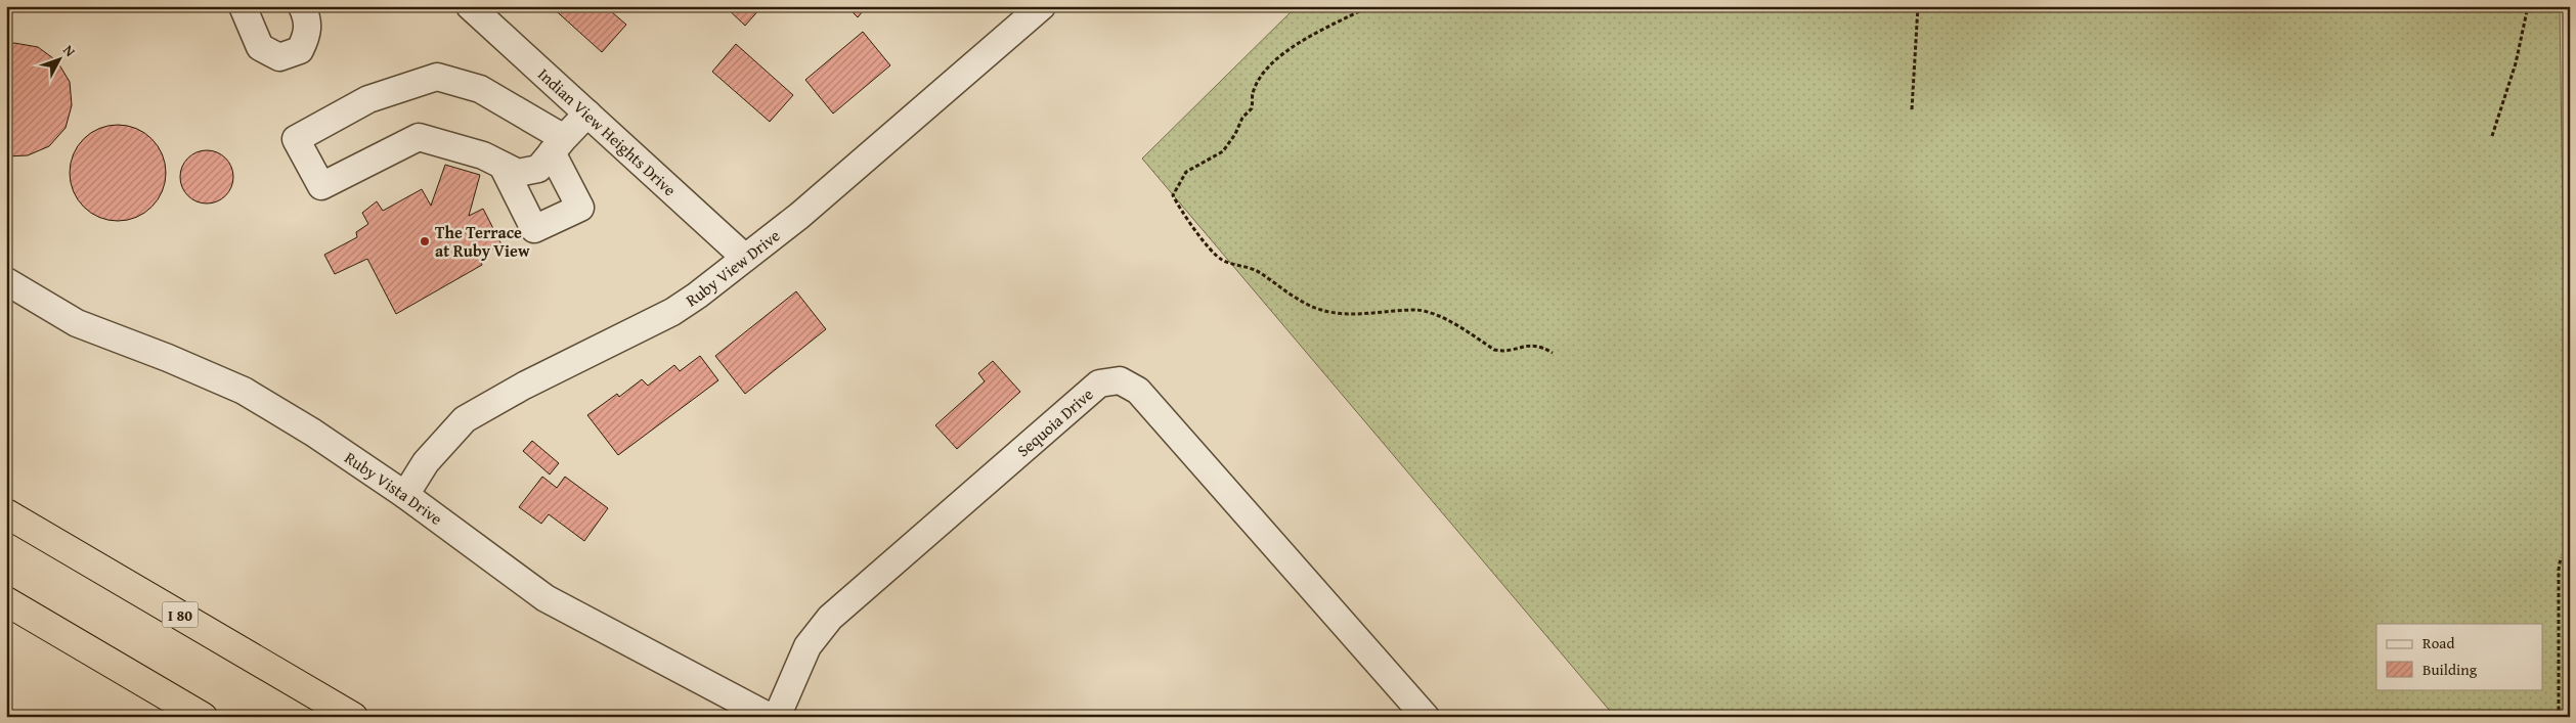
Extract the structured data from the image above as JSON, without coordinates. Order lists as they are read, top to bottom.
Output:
{
  "streets": {
    "highway": ["I 80"],
    "street": [
      "Indian View Heights Drive",
      "Ruby View Drive",
      "Sequoia Drive",
      "Ruby Vista Drive"
    ]
  },
  "crossings": [
    ["Indian View Heights Drive", "Ruby View Drive"],
    ["Ruby View Drive", "Ruby Vista Drive"]
  ],
  "places": ["The Terrace at Ruby View"],
  "legend": ["Road", "Building"],
  "north": "top right"
}
